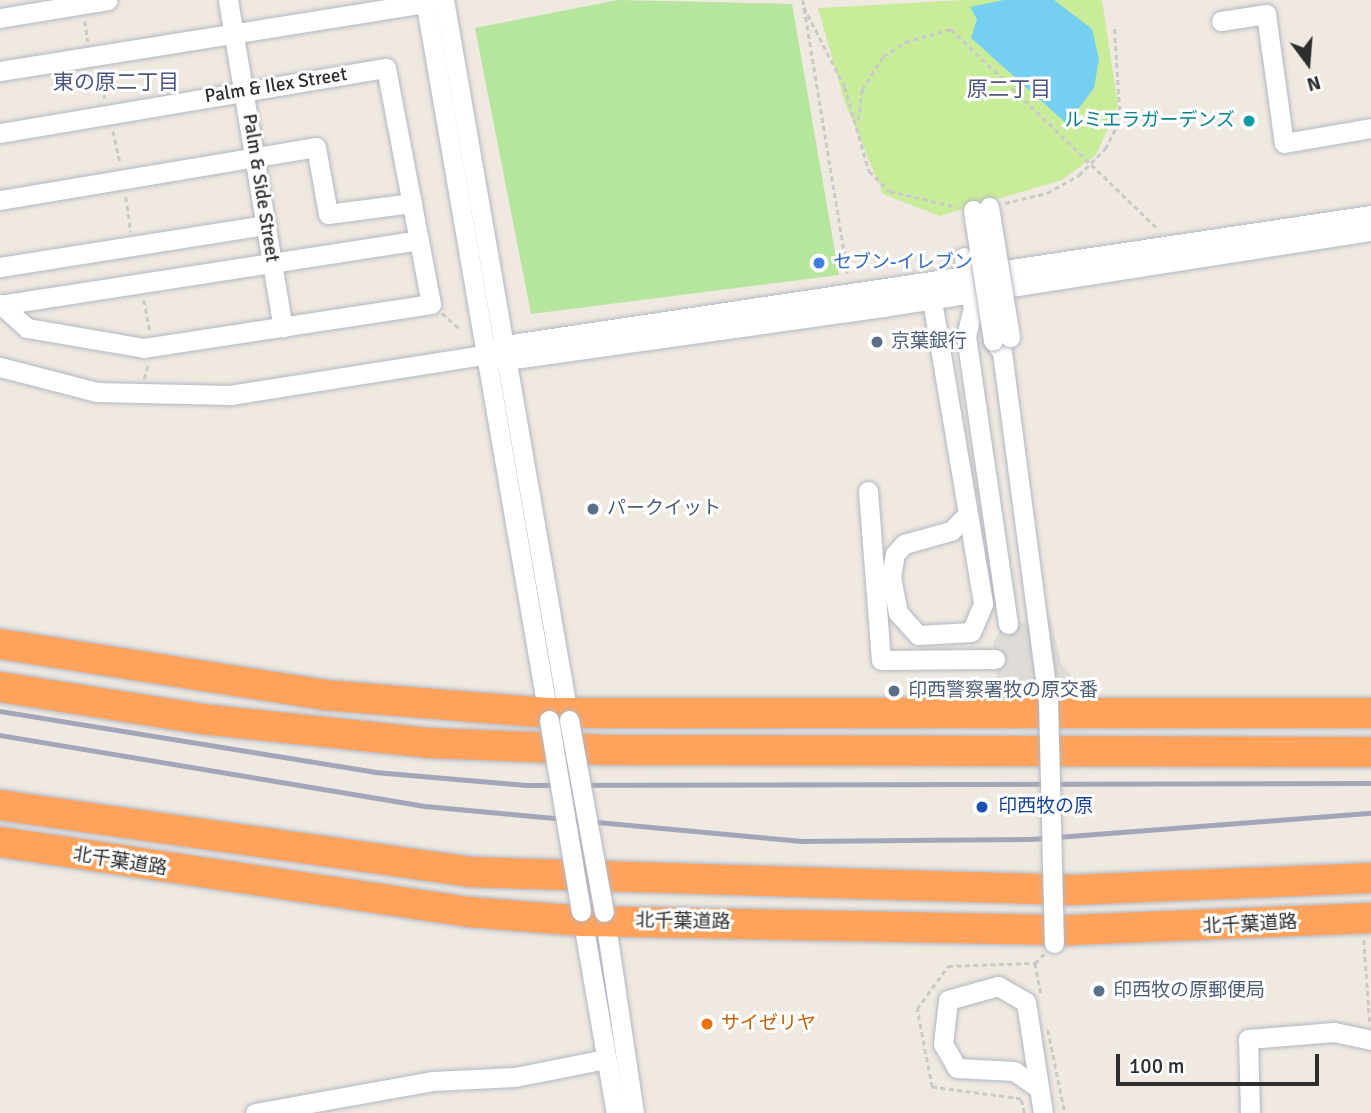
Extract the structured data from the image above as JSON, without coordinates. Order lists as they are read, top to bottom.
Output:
{
  "streets": {
    "highway": ["北千葉道路"],
    "street": ["Palm & Ilex Street", "Palm & Side Street"]
  },
  "crossings": [
    ["Palm & Ilex Street", "Palm & Side Street"]
  ],
  "districts": ["東の原二丁目", "原二丁目"],
  "places": [
    "ルミエラガーデンズ",
    "セブン-イレブン",
    "京葉銀行",
    "パークイット",
    "印西警察署牧の原交番",
    "印西牧の原",
    "印西牧の原郵便局",
    "サイゼリヤ"
  ],
  "scale_bar": "100 m",
  "north": "bottom"
}
